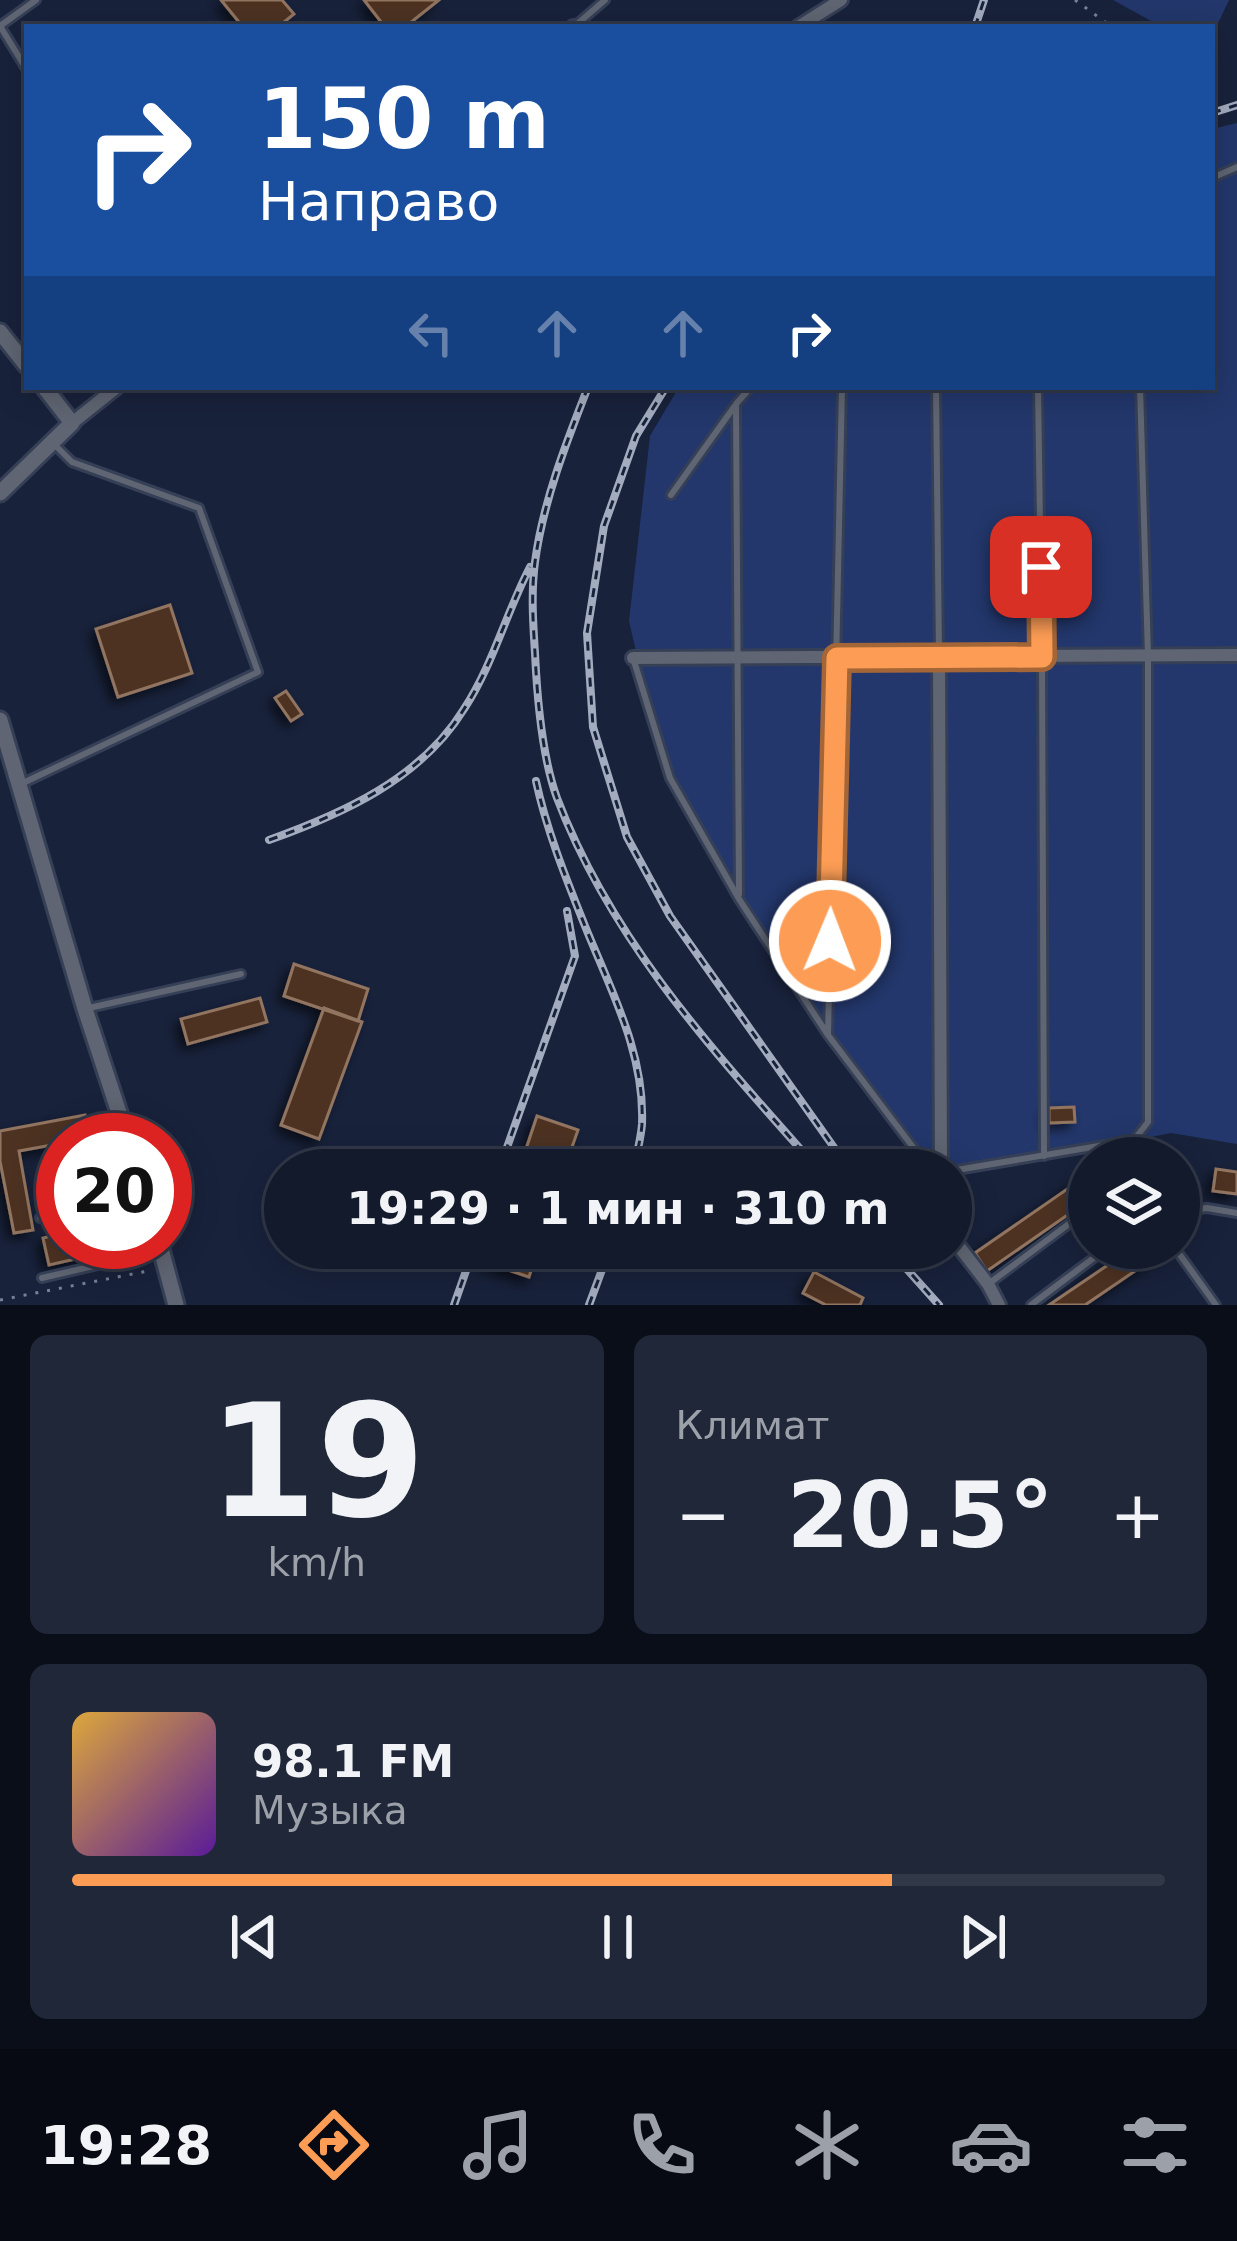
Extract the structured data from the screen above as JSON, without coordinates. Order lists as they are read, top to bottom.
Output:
{
  "page": {
    "turn": ["150 m", "Направо"],
    "limit": "20",
    "trip": "19:29 · 1 мин · 310 m",
    "tile": [
      ["19", "km/h"],
      "Климат"
    ],
    "heat": ["−", "20.5°", "+"],
    "song": ["98.1 FM", "Музыка"],
    "tabs": "19:28"
  }
}
